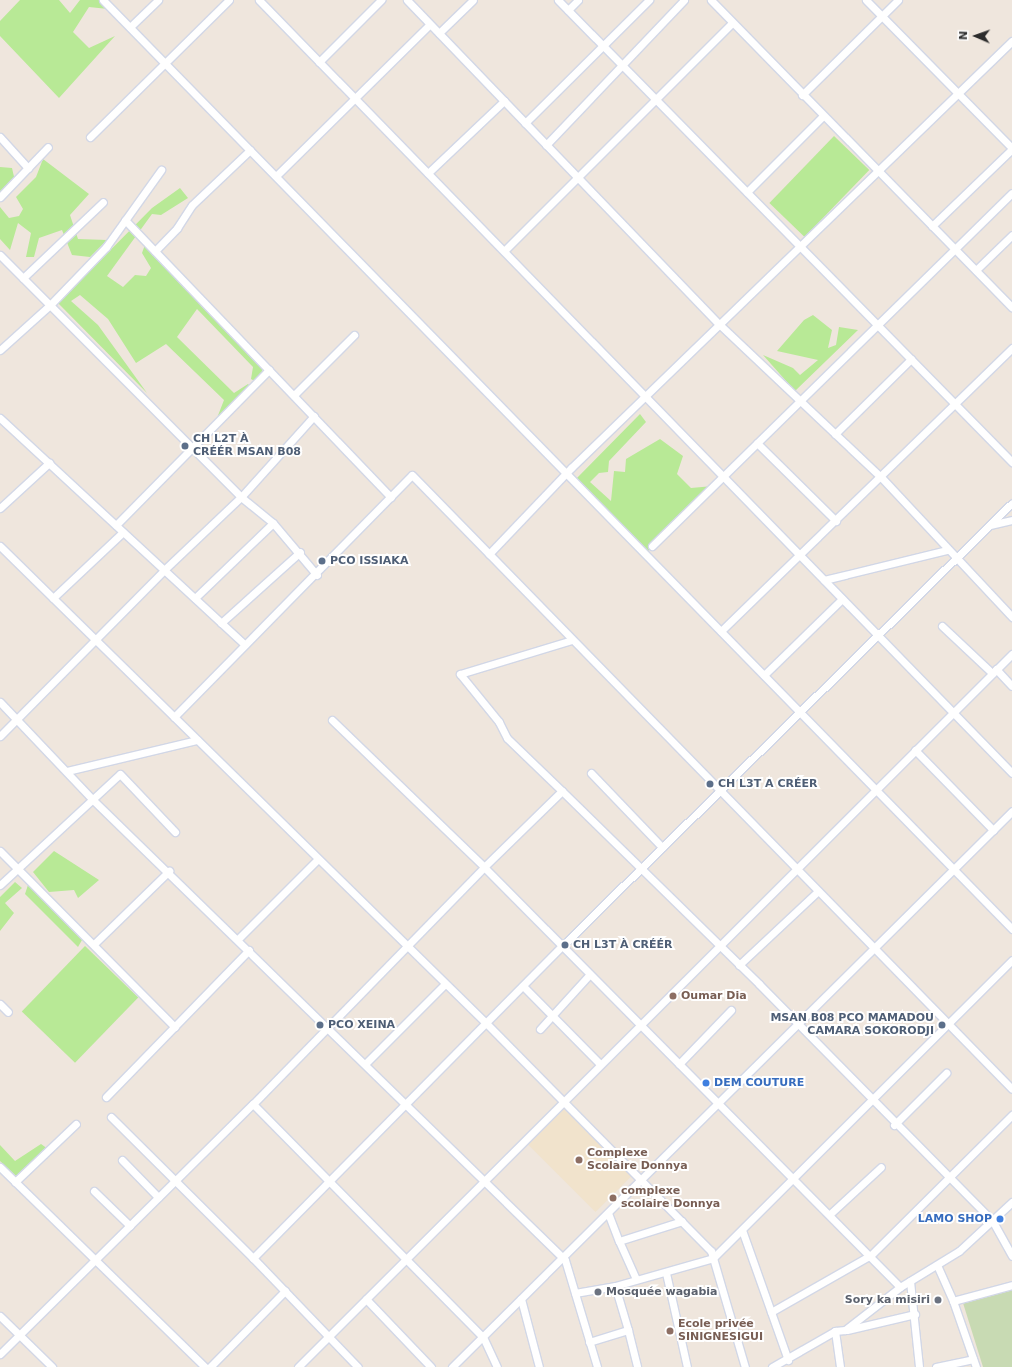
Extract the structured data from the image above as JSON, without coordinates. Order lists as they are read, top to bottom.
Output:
{
  "places": [
    "CH L2T À CRÉÉR MSAN B08",
    "PCO ISSIAKA",
    "CH L3T A CRÉER",
    "CH L3T À CRÉÉR",
    "Oumar Dia",
    "PCO XEINA",
    "MSAN B08 PCO MAMADOU CAMARA SOKORODJI",
    "DEM COUTURE",
    "Complexe Scolaire Donnya",
    "complexe scolaire Donnya",
    "LAMO SHOP",
    "Mosquée wagabia",
    "Sory ka misiri",
    "Ecole privée SINIGNESIGUI"
  ],
  "north": "left"
}
